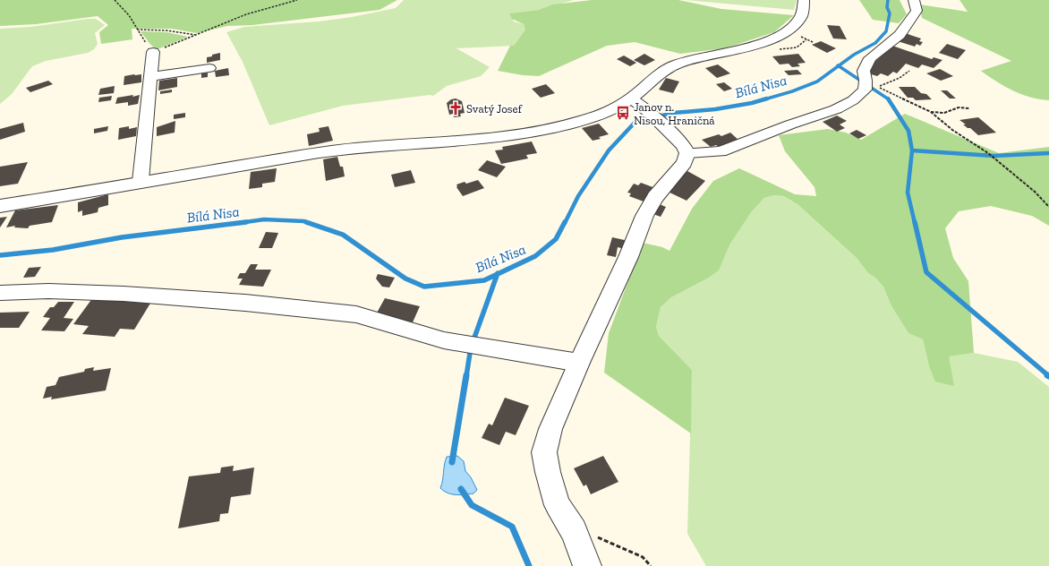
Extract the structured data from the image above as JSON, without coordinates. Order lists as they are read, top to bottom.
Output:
{
  "water": ["Bílá Nisa"],
  "places": {
    "church": ["Svatý Josef"],
    "bus stop": ["Janov n. Nisou, Hraničná"]
  }
}
